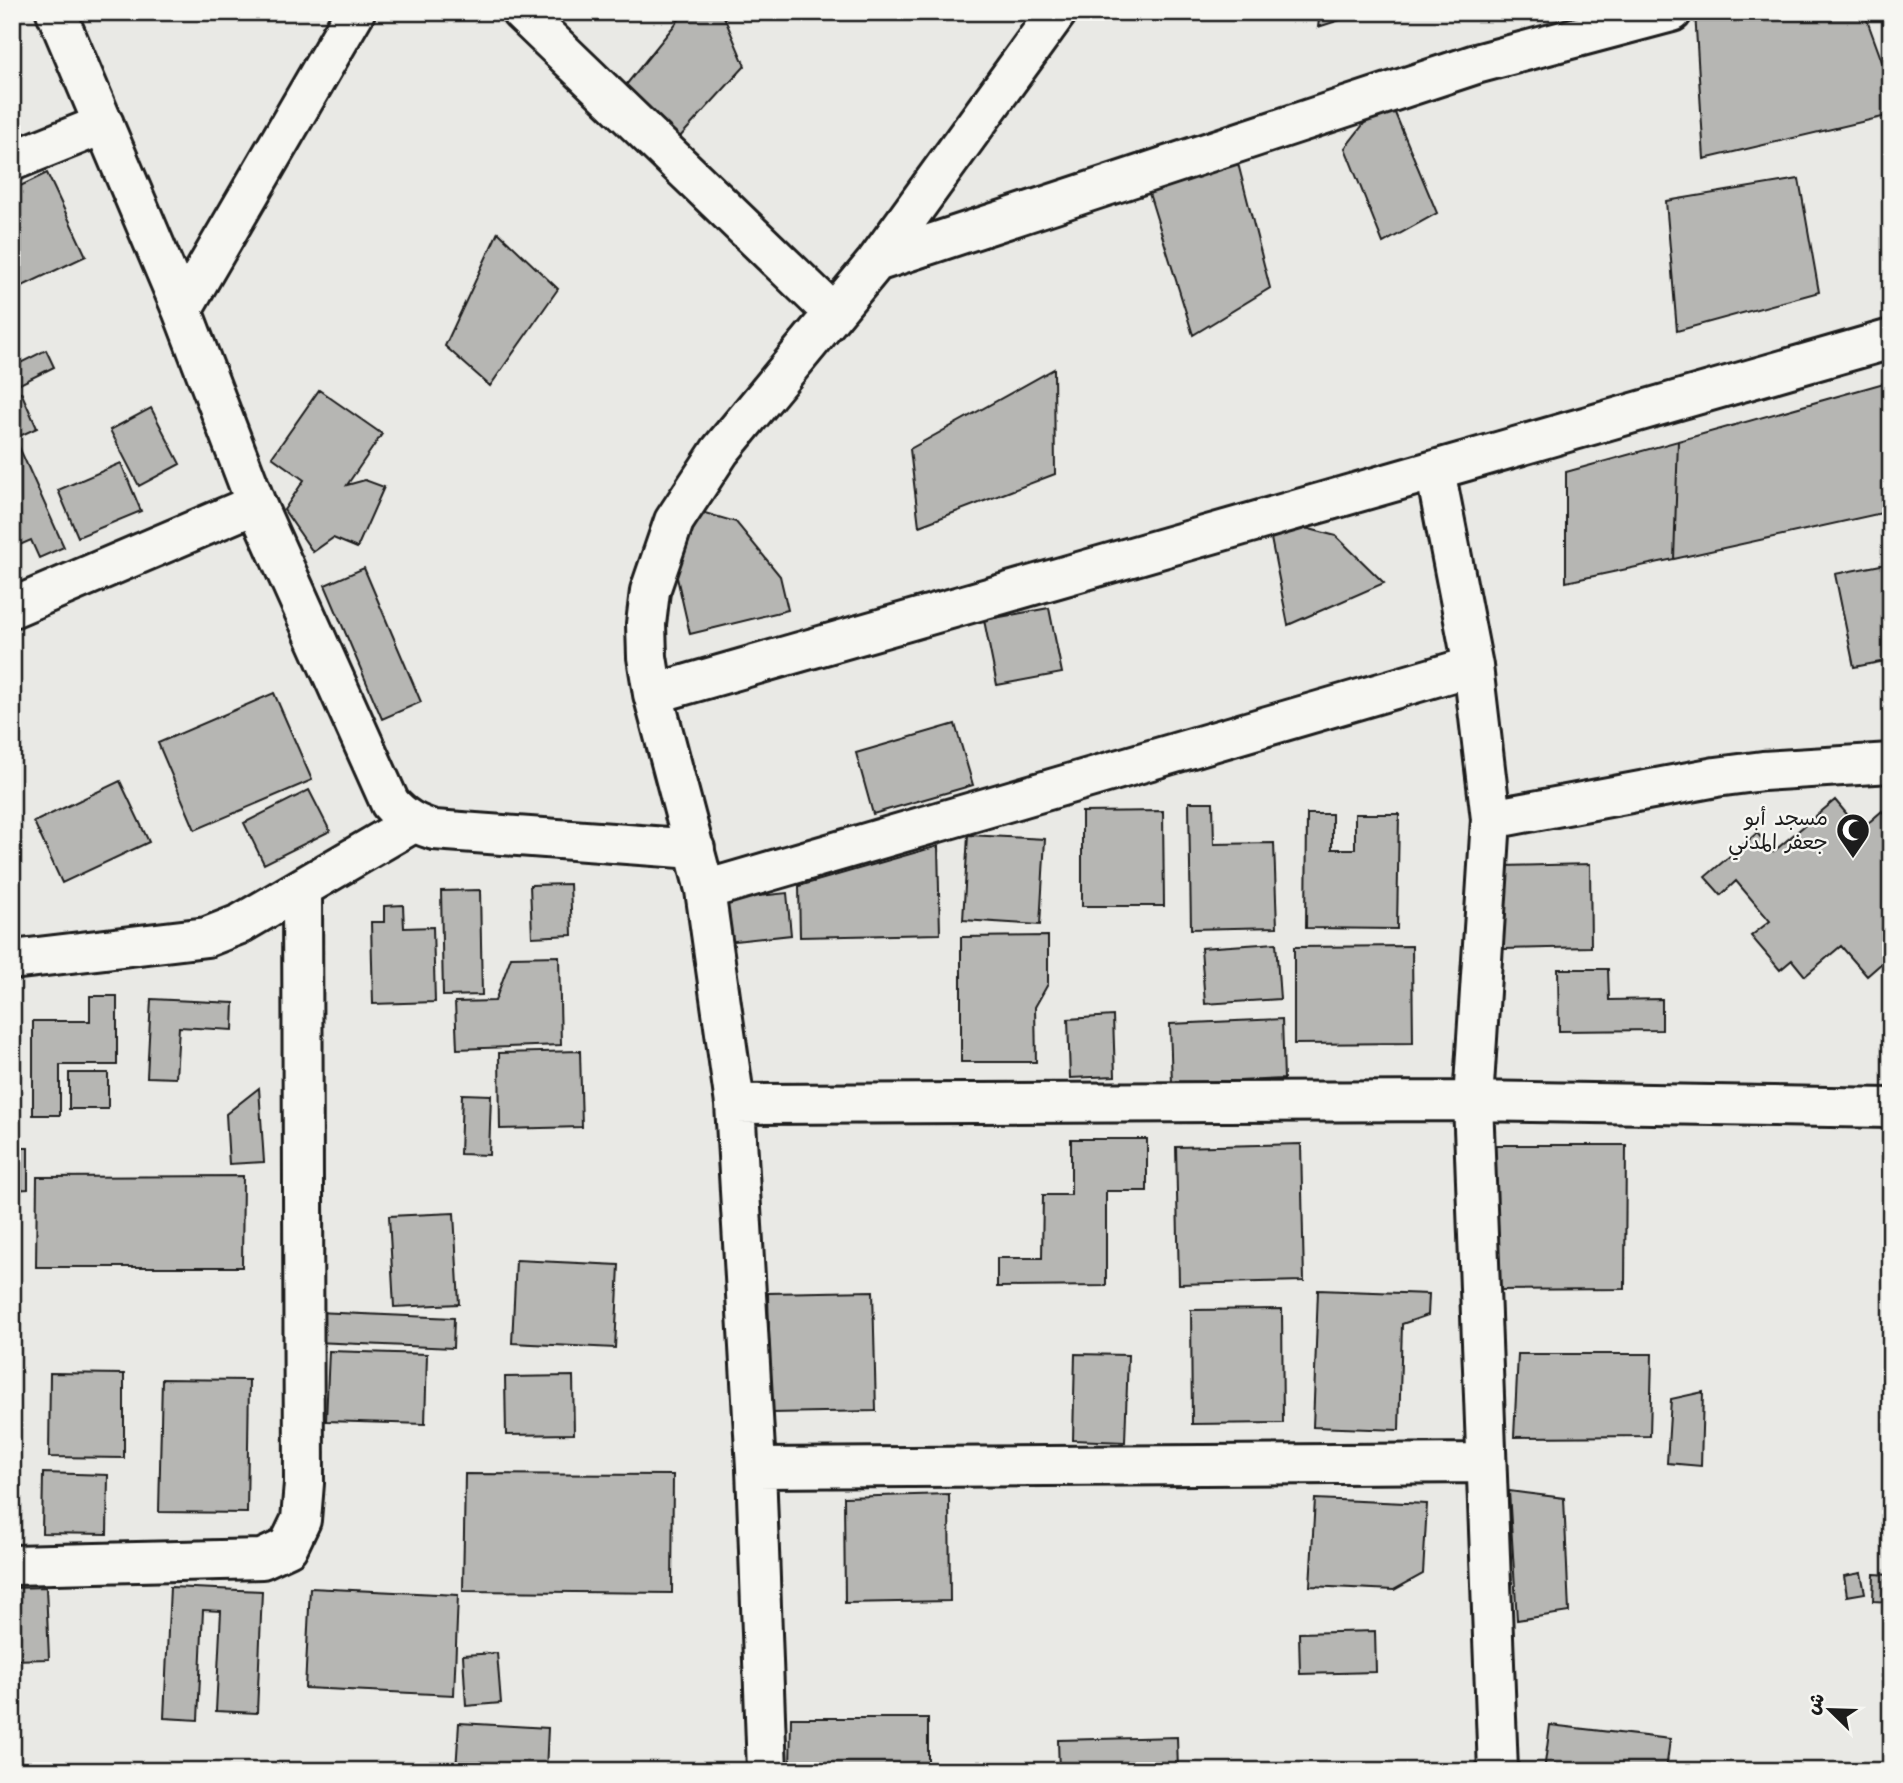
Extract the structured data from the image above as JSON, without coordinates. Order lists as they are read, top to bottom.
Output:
{
  "places": {
    "mosque": ["مسجد أبو جعفر المدني"]
  },
  "north": "top left"
}
